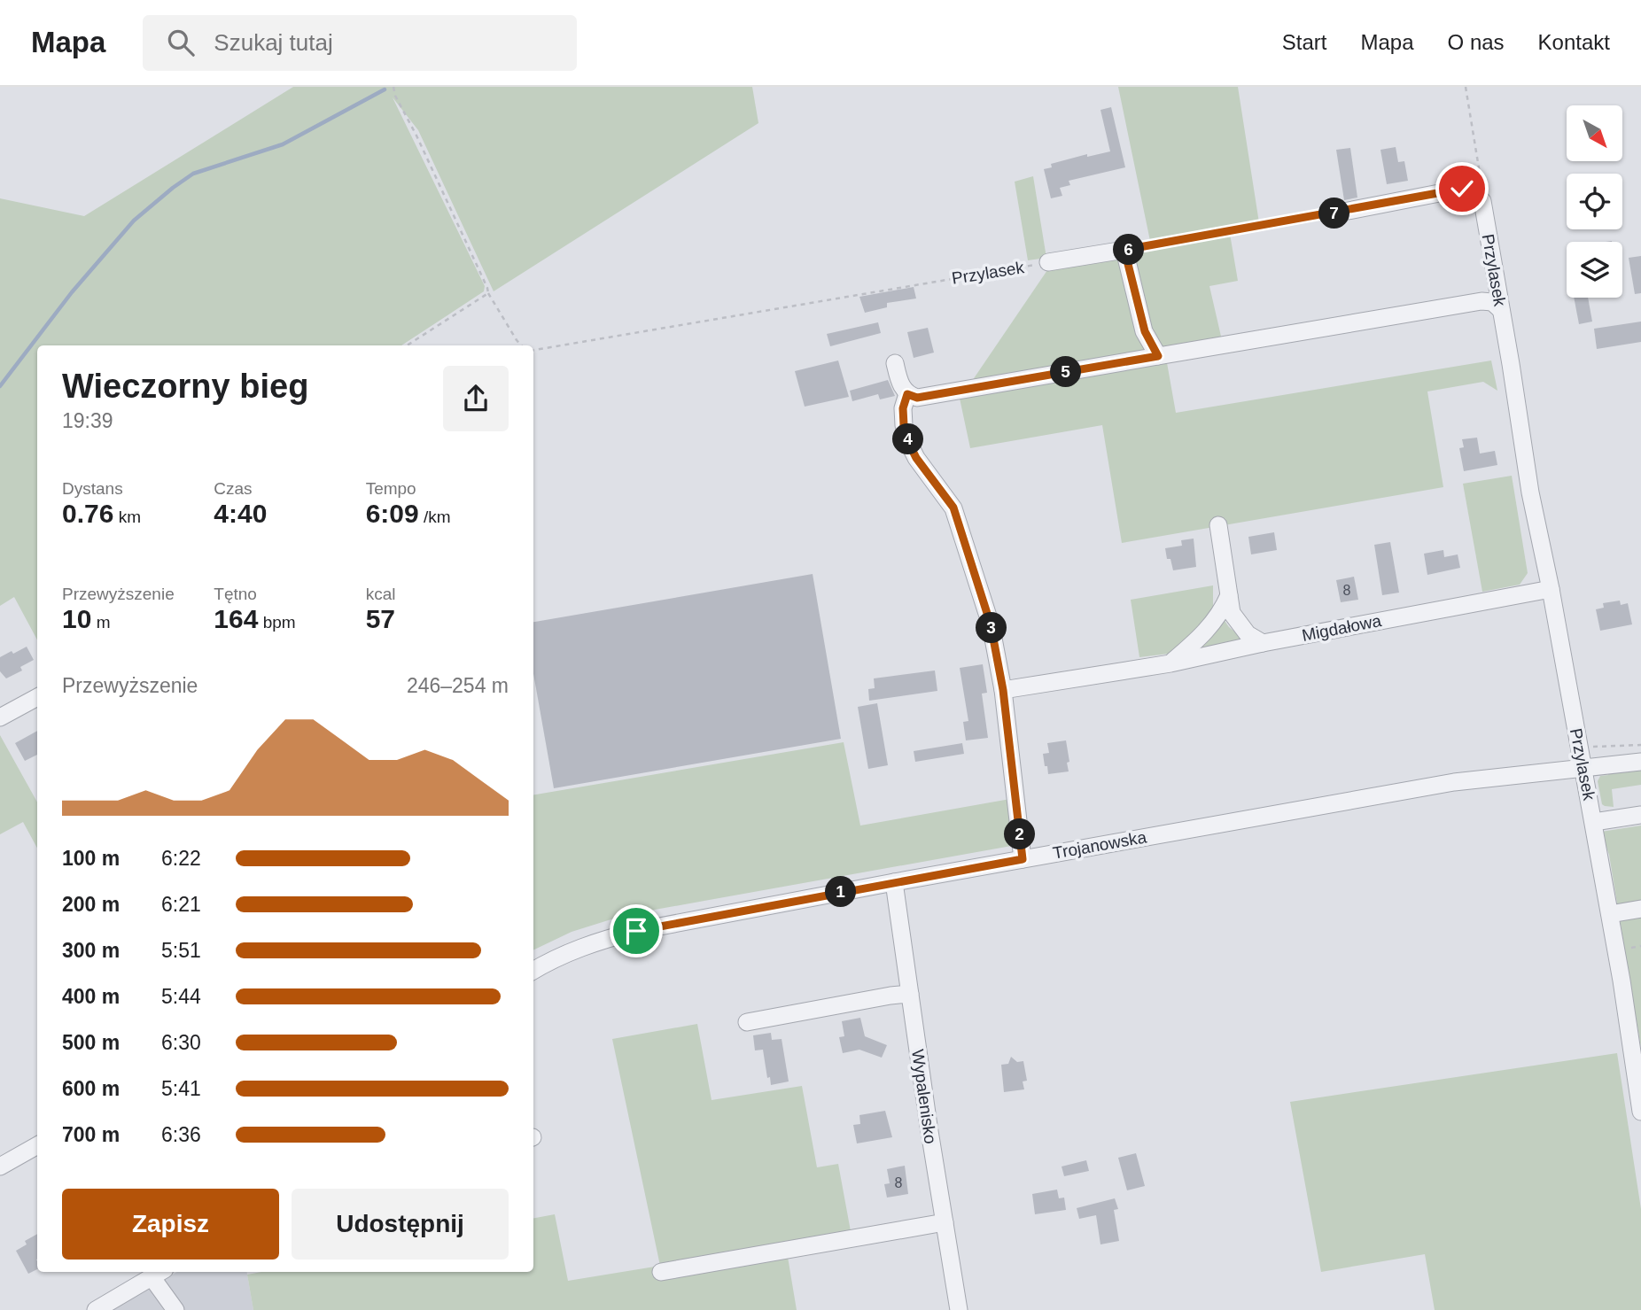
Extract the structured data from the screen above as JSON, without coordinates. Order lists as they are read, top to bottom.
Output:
{
  "streets": {
    "street": [
      "Przylasek",
      "Migdałowa",
      "Trojanowska",
      "Wypalenisko"
    ]
  },
  "crossings": [
    ["Przylasek", "Migdałowa"],
    ["Przylasek", "Trojanowska"],
    ["Trojanowska", "Wypalenisko"]
  ],
  "house_numbers": ["8", "8"],
  "north": "bottom right",
  "page": {
    "header": "Mapa",
    "search": "Szukaj tutaj",
    "nav": [
      "Start",
      "Mapa",
      "O nas",
      "Kontakt"
    ],
    "pins": [
      "7",
      "6",
      "5",
      "4",
      "3",
      "2",
      "1"
    ],
    "heading": ["Wieczorny bieg", "19:39"],
    "stats": [
      ["Dystans", "0.76 km"],
      ["Czas", "4:40"],
      ["Tempo", "6:09 /km"],
      ["Przewyższenie", "10 m"],
      ["Tętno", "164 bpm"],
      ["kcal", "57"]
    ],
    "chart": ["Przewyższenie", "246–254 m"],
    "list": [
      {
        "name": "100 m",
        "note": "6:22"
      },
      {
        "name": "200 m",
        "note": "6:21"
      },
      {
        "name": "300 m",
        "note": "5:51"
      },
      {
        "name": "400 m",
        "note": "5:44"
      },
      {
        "name": "500 m",
        "note": "6:30"
      },
      {
        "name": "600 m",
        "note": "5:41"
      },
      {
        "name": "700 m",
        "note": "6:36"
      }
    ],
    "buttons": ["Zapisz", "Udostępnij"]
  }
}
